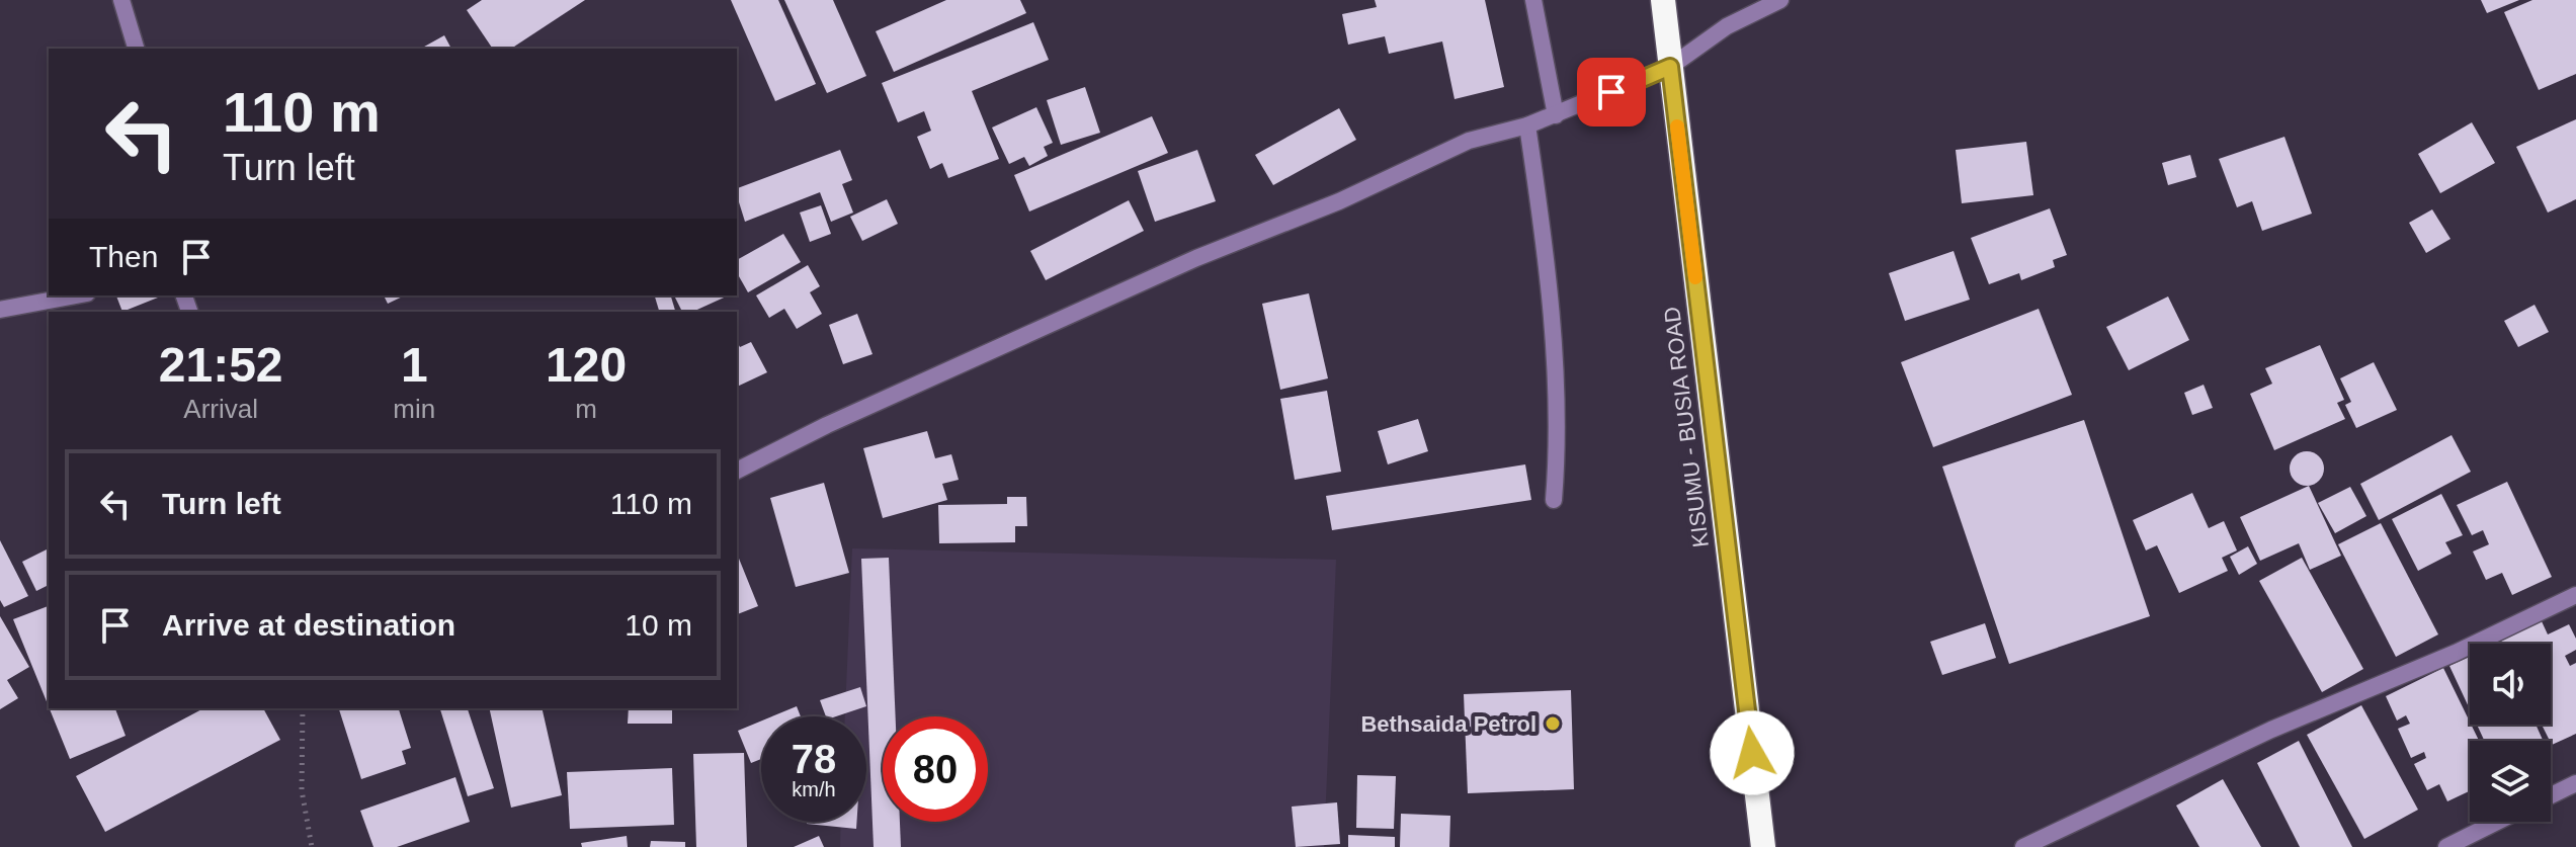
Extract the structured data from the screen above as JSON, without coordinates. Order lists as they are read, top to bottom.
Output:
{
  "streets": {
    "highway": ["KISUMU - BUSIA ROAD"]
  },
  "places": ["Bethsaida Petrol"],
  "page": {
    "turn": ["110 m", "Turn left"],
    "then": "Then",
    "eta": [
      "21:52",
      "Arrival",
      "1",
      "min",
      "120",
      "m"
    ],
    "list": [
      {
        "name": "Turn left",
        "value": "110 m"
      },
      {
        "name": "Arrive at destination",
        "value": "10 m"
      }
    ],
    "speed": "78 km/h",
    "limit": "80"
  }
}
